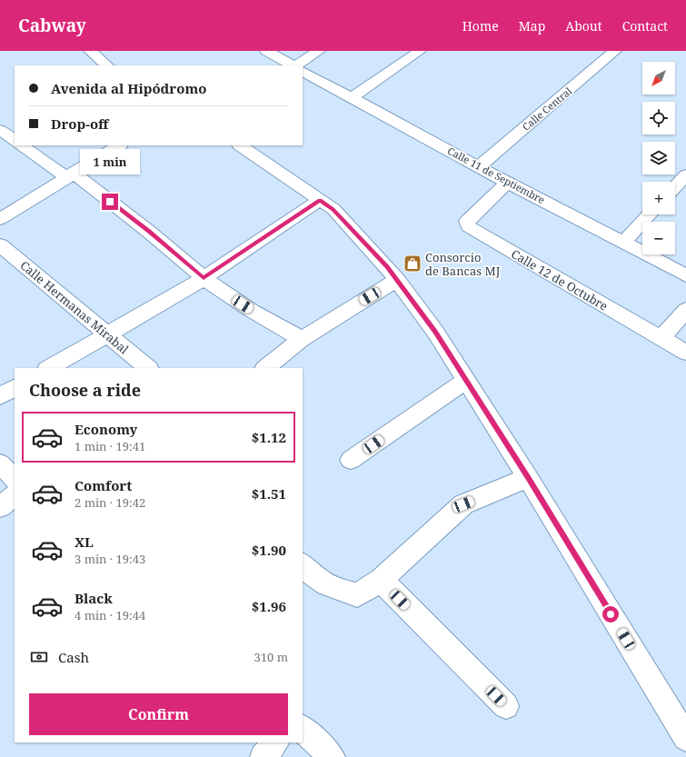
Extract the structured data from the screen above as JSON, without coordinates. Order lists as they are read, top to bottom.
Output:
{
  "streets": {
    "street": [
      "Calle Central",
      "Calle 11 de Septiembre",
      "Calle 12 de Octubre",
      "Calle Hermanas Mirabal"
    ]
  },
  "crossings": [
    ["Calle Central", "Calle 11 de Septiembre"],
    ["Calle 11 de Septiembre", "Calle 12 de Octubre"]
  ],
  "places": {
    "shop": ["Consorcio de Bancas MJ"]
  },
  "north": "bottom left",
  "page": {
    "header": "Cabway",
    "nav": [
      "Home",
      "Map",
      "About",
      "Contact"
    ],
    "map_buttons": ["+", "−"],
    "banner": ["Avenida al Hipódromo", "Drop-off"],
    "bubble": "1 min",
    "heading": "Choose a ride",
    "list": [
      {
        "name": "Economy",
        "note": "1 min · 19:41",
        "value": "$1.12"
      },
      {
        "name": "Comfort",
        "note": "2 min · 19:42",
        "value": "$1.51"
      },
      {
        "name": "XL",
        "note": "3 min · 19:43",
        "value": "$1.90"
      },
      {
        "name": "Black",
        "note": "4 min · 19:44",
        "value": "$1.96"
      }
    ],
    "pay": ["Cash", "310 m"],
    "buttons": "Confirm"
  }
}
